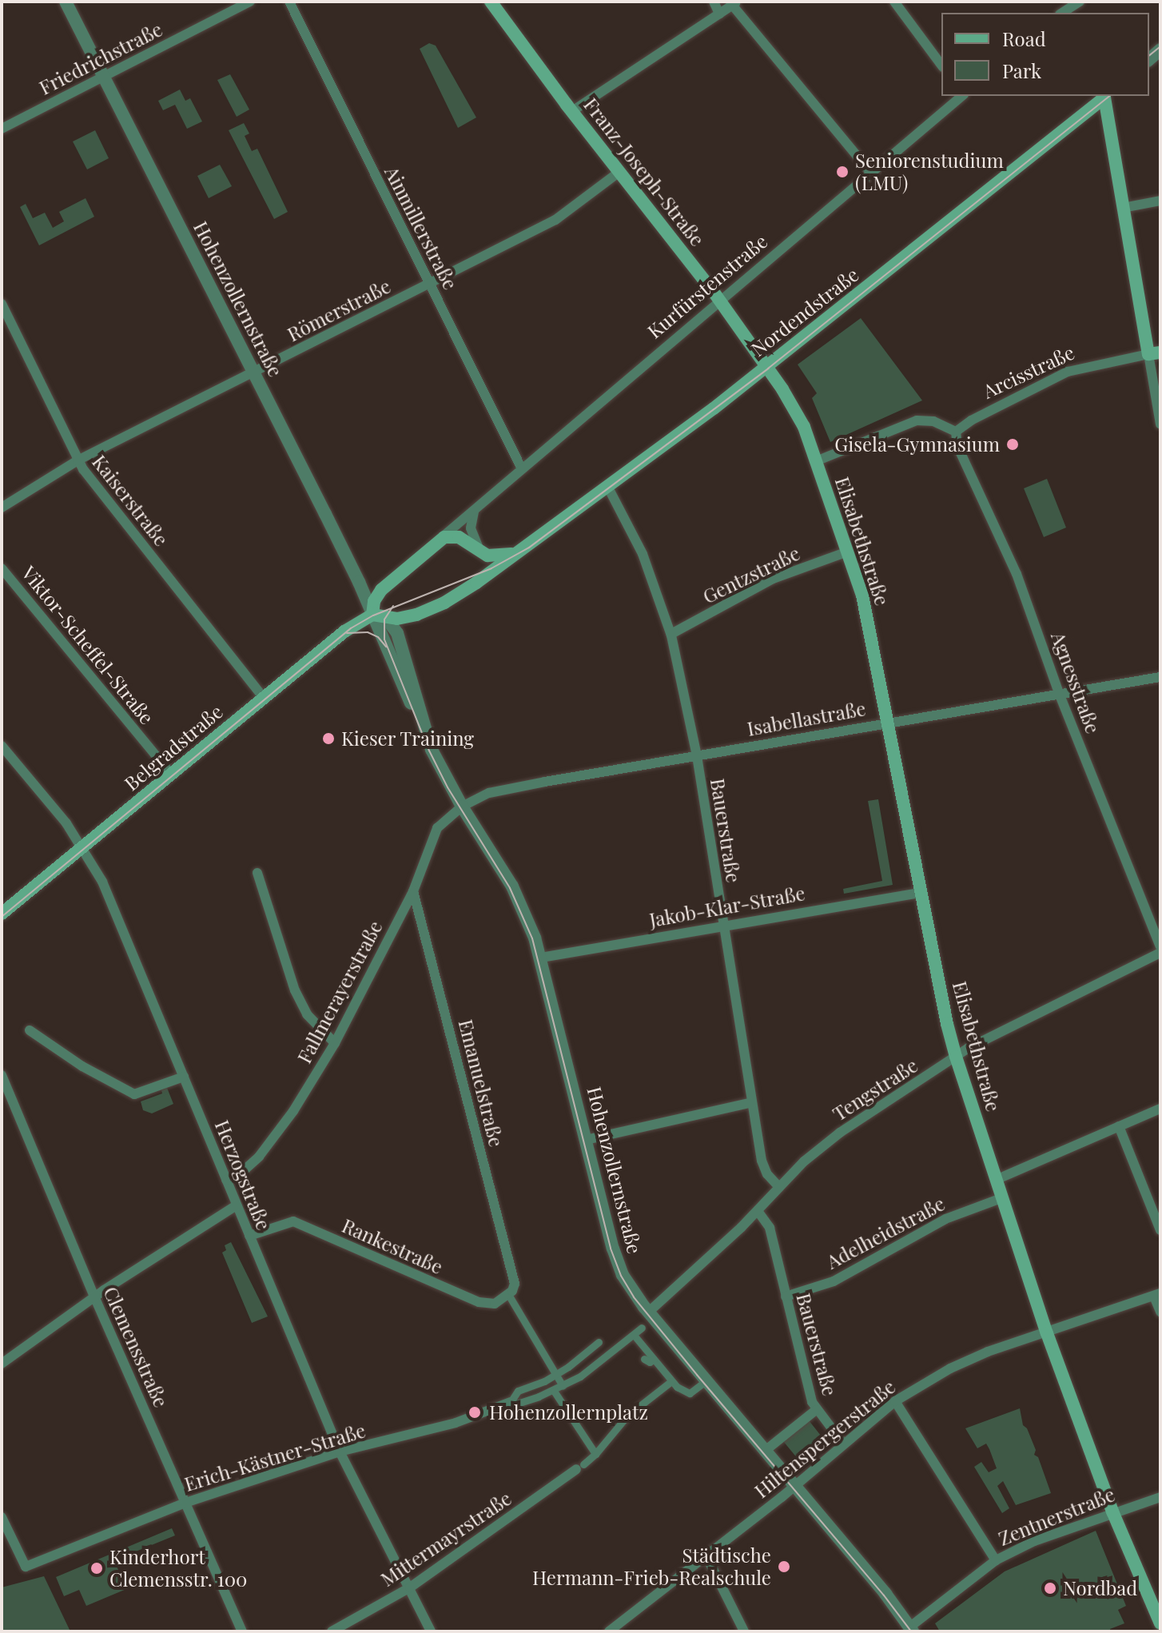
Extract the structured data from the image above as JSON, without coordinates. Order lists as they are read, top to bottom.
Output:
{
  "streets": {
    "main road": [
      "Franz-Joseph-Straße",
      "Nordendstraße",
      "Elisabethstraße",
      "Belgradstraße"
    ],
    "street": [
      "Friedrichstraße",
      "Ainmillerstraße",
      "Kurfürstenstraße",
      "Hohenzollernstraße",
      "Römerstraße",
      "Arcisstraße",
      "Kaiserstraße",
      "Gentzstraße",
      "Viktor-Scheffel-Straße",
      "Agnesstraße",
      "Isabellastraße",
      "Bauerstraße",
      "Jakob-Klar-Straße",
      "Fallmerayerstraße",
      "Emanuelstraße",
      "Tengstraße",
      "Herzogstraße",
      "Adelheidstraße",
      "Rankestraße",
      "Clemensstraße",
      "Hiltenspergerstraße",
      "Erich-Kästner-Straße",
      "Zentnerstraße",
      "Mittermayrstraße"
    ]
  },
  "crossings": [
    ["Friedrichstraße", "Hohenzollernstraße"],
    ["Franz-Joseph-Straße", "Kurfürstenstraße"],
    ["Franz-Joseph-Straße", "Römerstraße"],
    ["Franz-Joseph-Straße", "Nordendstraße"],
    ["Franz-Joseph-Straße", "Elisabethstraße"],
    ["Ainmillerstraße", "Kurfürstenstraße"],
    ["Ainmillerstraße", "Römerstraße"],
    ["Hohenzollernstraße", "Römerstraße"],
    ["Hohenzollernstraße", "Isabellastraße"],
    ["Hohenzollernstraße", "Belgradstraße"],
    ["Hohenzollernstraße", "Jakob-Klar-Straße"],
    ["Hohenzollernstraße", "Fallmerayerstraße"],
    ["Hohenzollernstraße", "Tengstraße"],
    ["Hohenzollernstraße", "Hiltenspergerstraße"],
    ["Hohenzollernstraße", "Zentnerstraße"],
    ["Römerstraße", "Kaiserstraße"],
    ["Nordendstraße", "Elisabethstraße"],
    ["Nordendstraße", "Bauerstraße"],
    ["Arcisstraße", "Agnesstraße"],
    ["Kaiserstraße", "Belgradstraße"],
    ["Elisabethstraße", "Gentzstraße"],
    ["Elisabethstraße", "Isabellastraße"],
    ["Elisabethstraße", "Jakob-Klar-Straße"],
    ["Elisabethstraße", "Tengstraße"],
    ["Elisabethstraße", "Adelheidstraße"],
    ["Elisabethstraße", "Hiltenspergerstraße"],
    ["Elisabethstraße", "Zentnerstraße"],
    ["Gentzstraße", "Bauerstraße"],
    ["Viktor-Scheffel-Straße", "Belgradstraße"],
    ["Agnesstraße", "Isabellastraße"],
    ["Isabellastraße", "Bauerstraße"],
    ["Isabellastraße", "Fallmerayerstraße"],
    ["Belgradstraße", "Herzogstraße"],
    ["Bauerstraße", "Jakob-Klar-Straße"],
    ["Bauerstraße", "Tengstraße"],
    ["Bauerstraße", "Adelheidstraße"],
    ["Bauerstraße", "Hiltenspergerstraße"],
    ["Fallmerayerstraße", "Emanuelstraße"],
    ["Fallmerayerstraße", "Herzogstraße"],
    ["Emanuelstraße", "Rankestraße"],
    ["Herzogstraße", "Rankestraße"],
    ["Herzogstraße", "Erich-Kästner-Straße"],
    ["Herzogstraße", "Mittermayrstraße"],
    ["Clemensstraße", "Erich-Kästner-Straße"]
  ],
  "places": [
    "Seniorenstudium (LMU)",
    "Gisela-Gymnasium",
    "Kieser Training",
    "Hohenzollernplatz",
    "Städtische Hermann-Frieb-Realschule",
    "Kinderhort Clemensstr. 100",
    "Nordbad"
  ],
  "legend": ["Road", "Park"]
}
